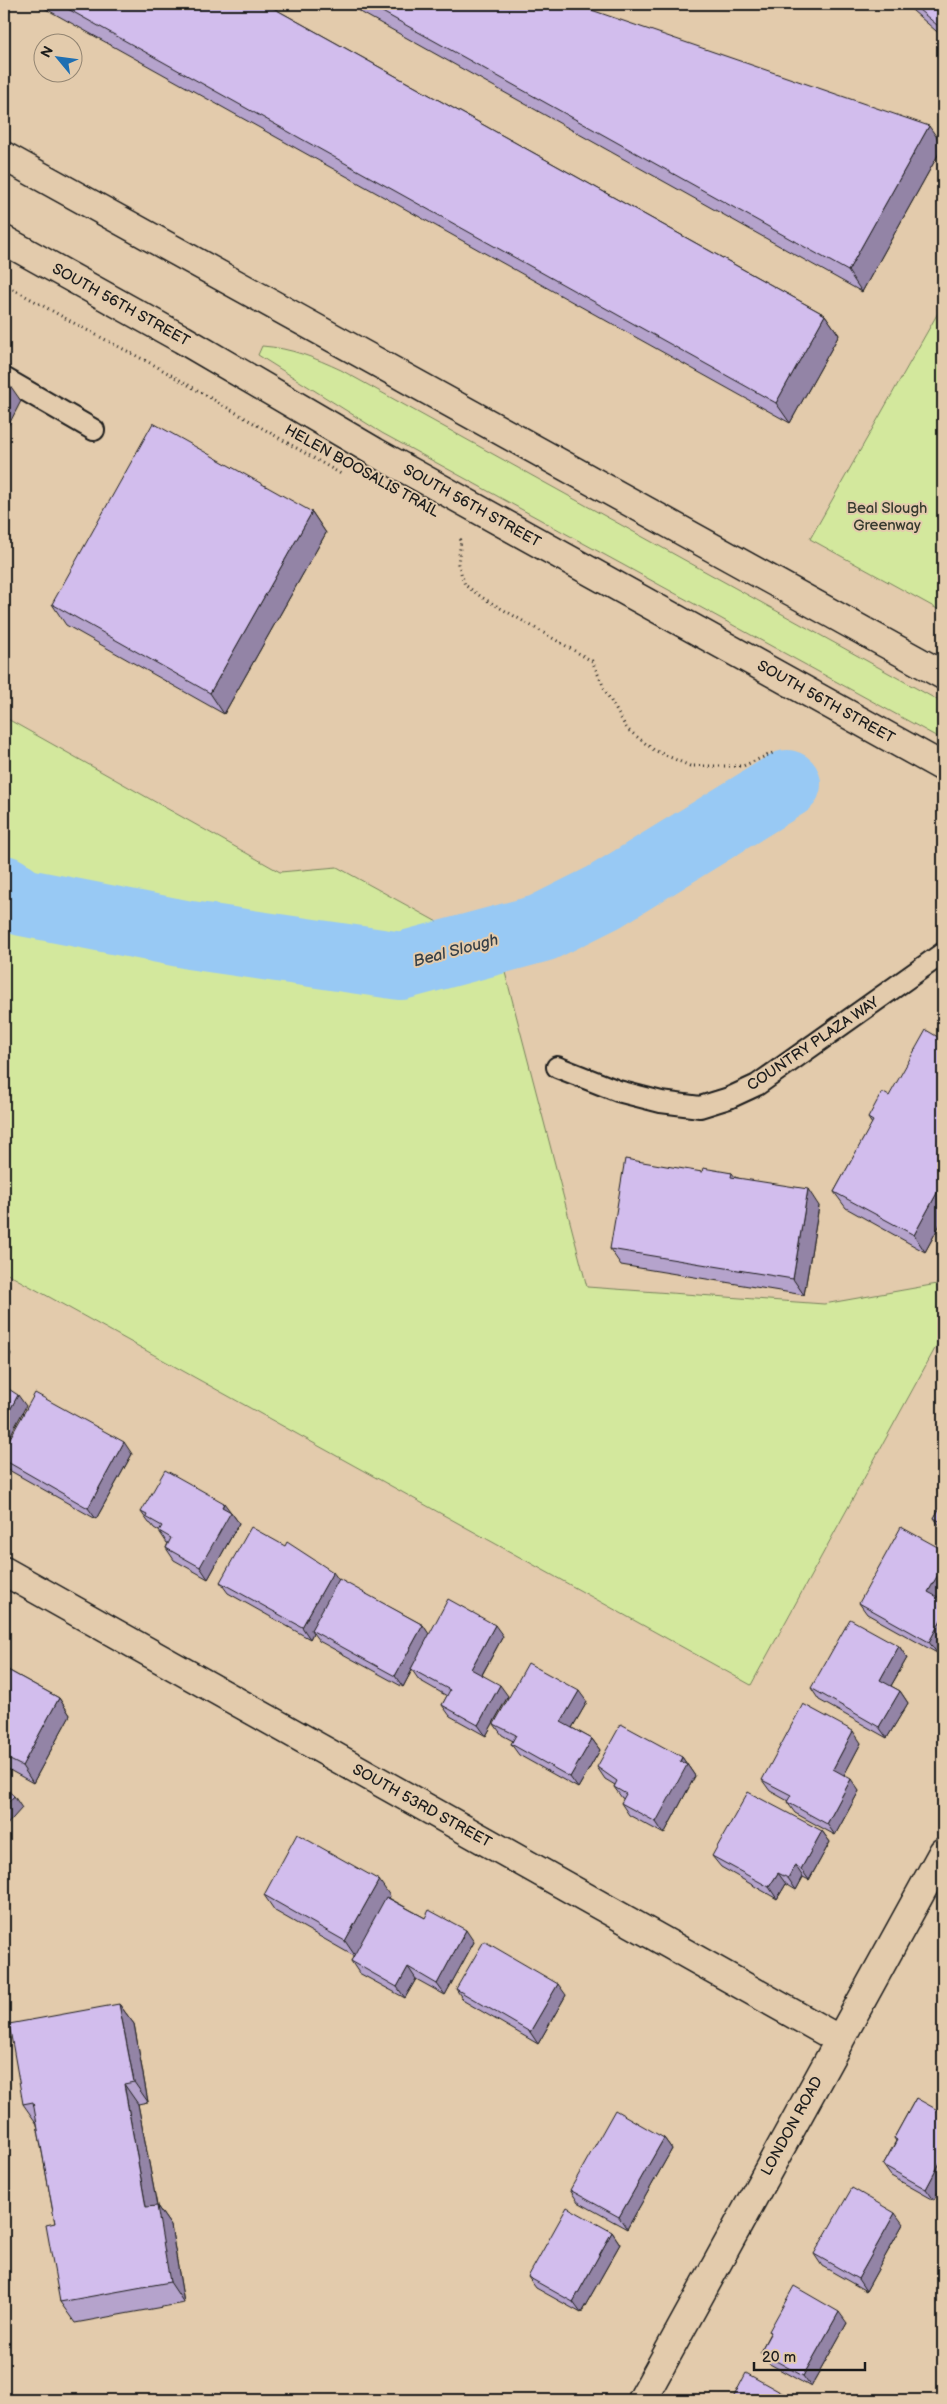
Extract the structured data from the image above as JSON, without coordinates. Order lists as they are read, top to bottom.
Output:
{
  "streets": {
    "main road": ["SOUTH 56TH STREET", "SOUTH 53RD STREET", "LONDON ROAD"],
    "lane": ["COUNTRY PLAZA WAY"],
    "path": ["HELEN BOOSALIS TRAIL"]
  },
  "crossings": [
    ["SOUTH 53RD STREET", "LONDON ROAD"]
  ],
  "water": ["Beal Slough"],
  "parks": ["Beal Slough Greenway"],
  "scale_bar": "20 m",
  "north": "top left"
}
